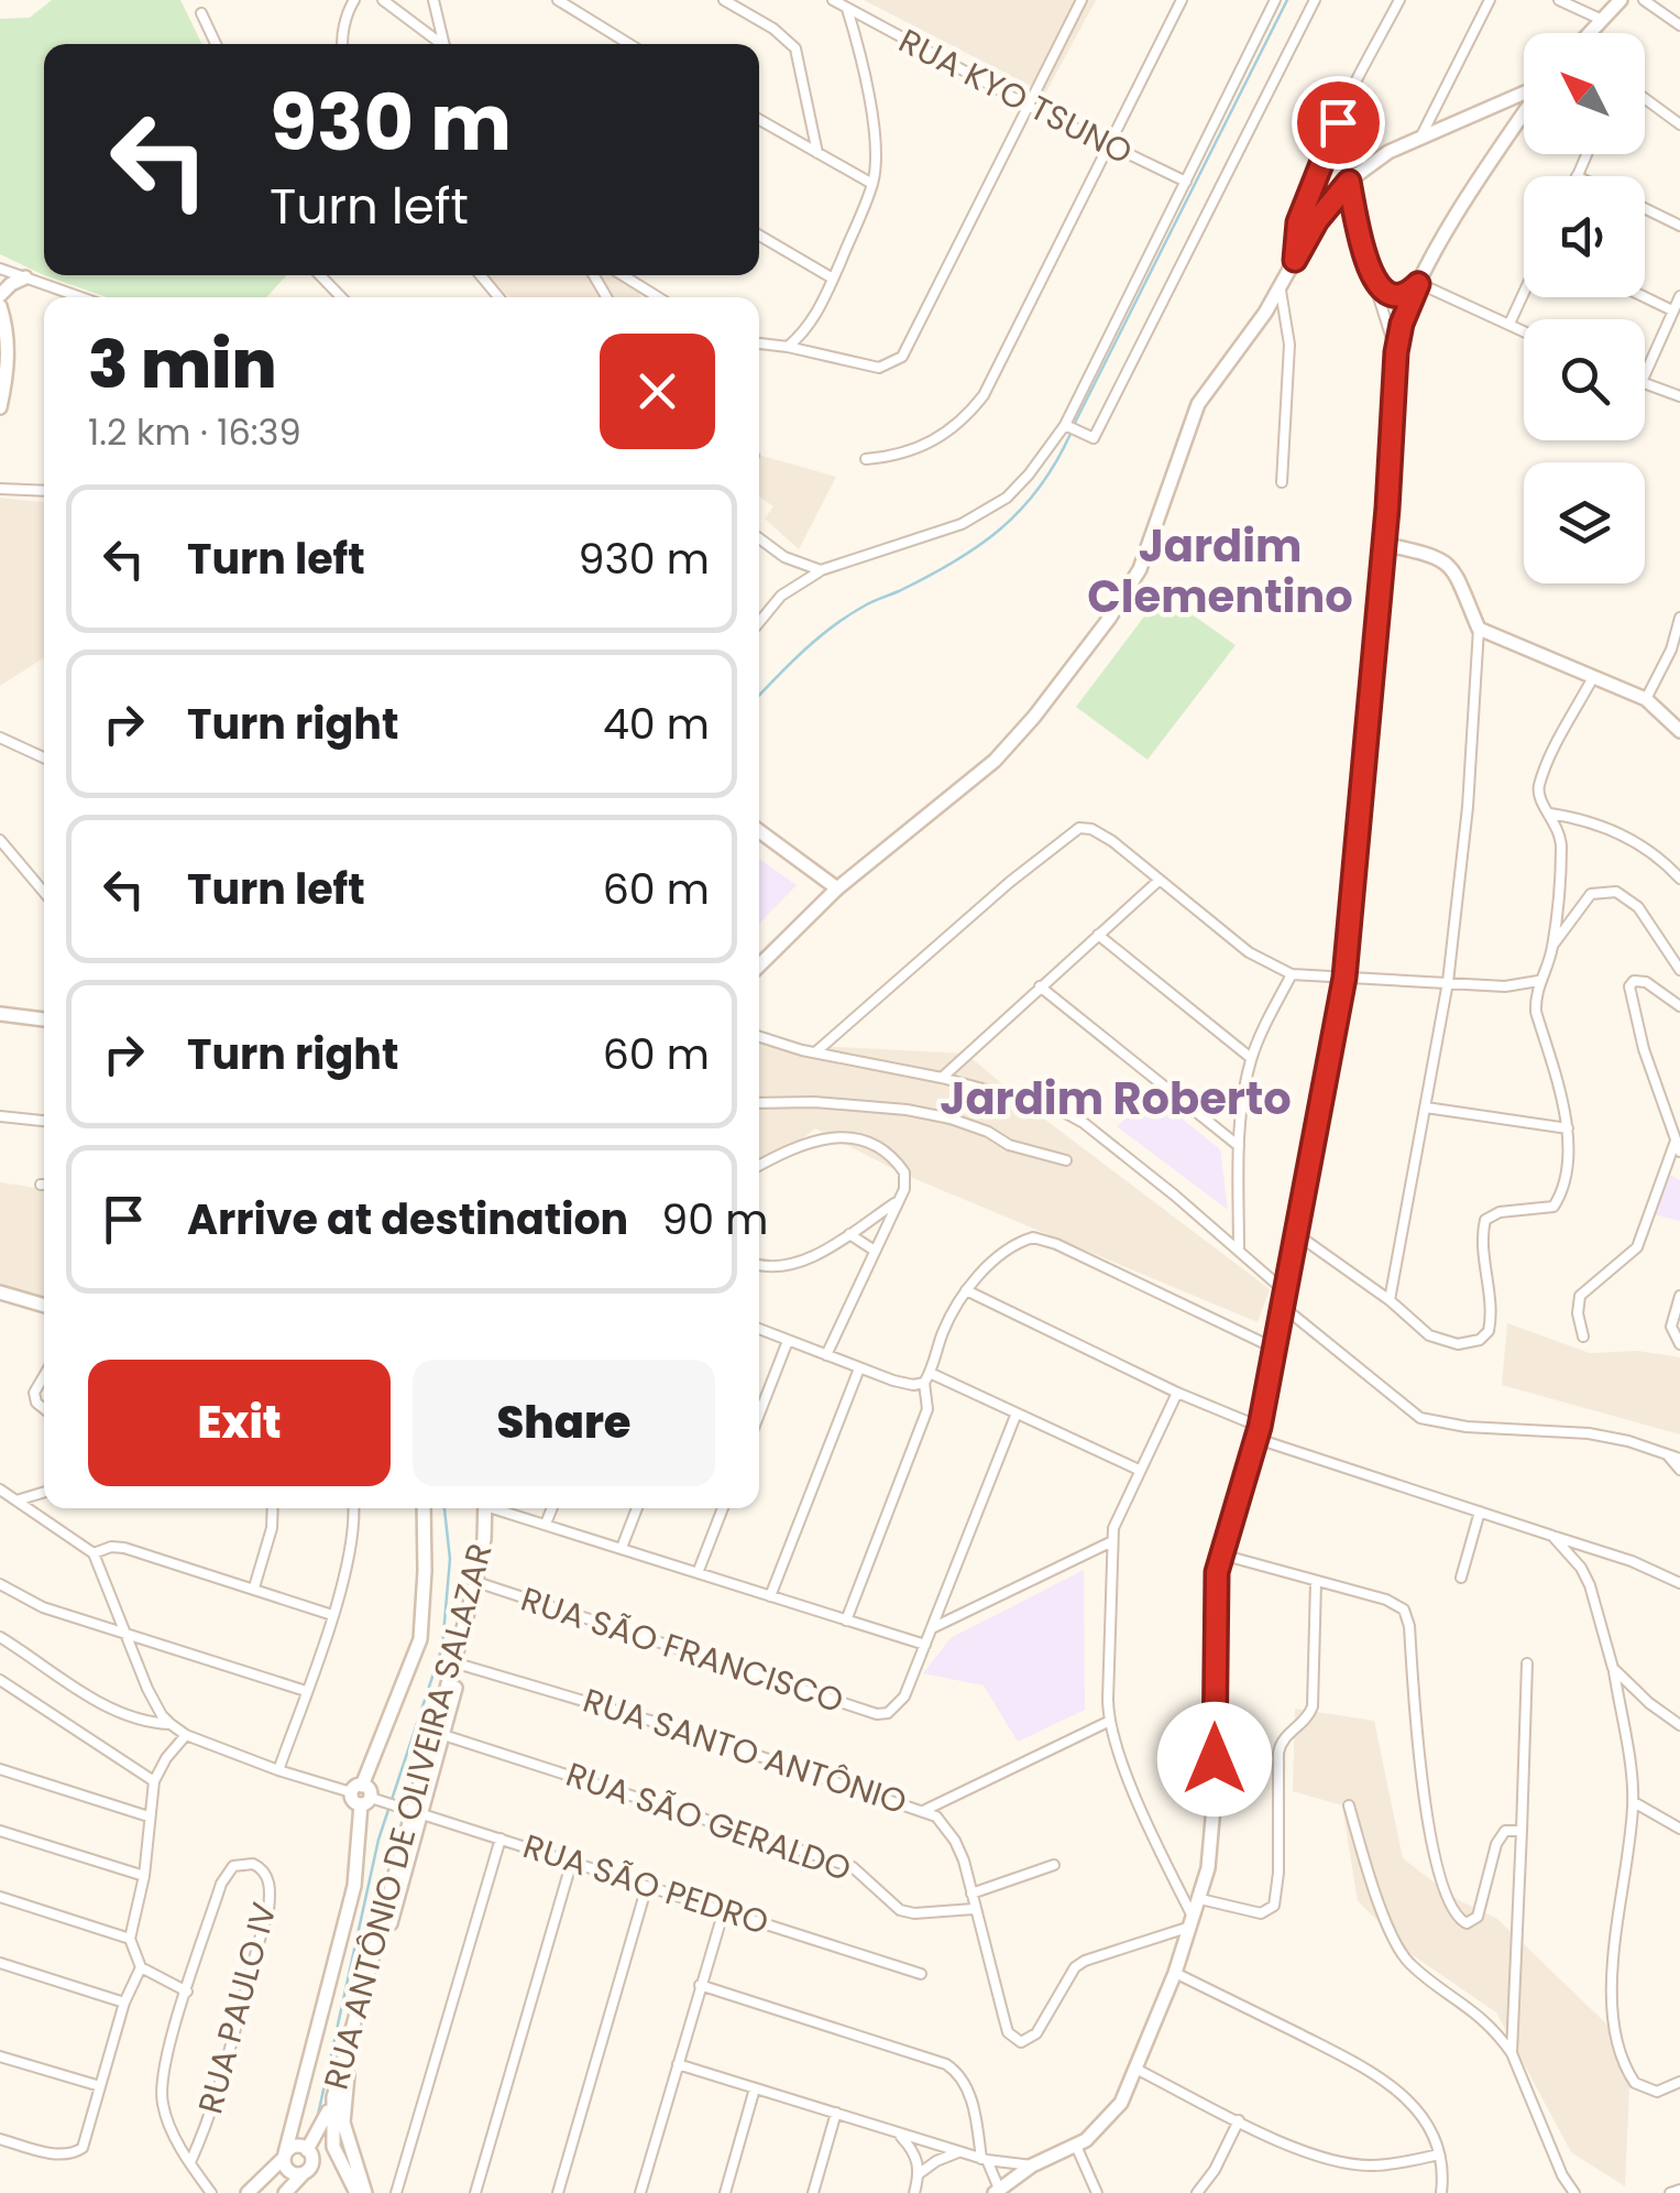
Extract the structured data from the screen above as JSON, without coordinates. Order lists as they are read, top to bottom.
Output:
{
  "streets": {
    "main road": ["RUA ANTÔNIO DE OLIVEIRA SALAZAR"],
    "street": [
      "RUA KYO TSUNO",
      "RUA SÃO FRANCISCO",
      "RUA SANTO ANTÔNIO",
      "RUA SÃO GERALDO",
      "RUA SÃO PEDRO",
      "RUA PAULO IV"
    ]
  },
  "crossings": [
    ["RUA SÃO FRANCISCO", "RUA ANTÔNIO DE OLIVEIRA SALAZAR"],
    ["RUA SANTO ANTÔNIO", "RUA ANTÔNIO DE OLIVEIRA SALAZAR"],
    ["RUA SANTO ANTÔNIO", "RUA SÃO GERALDO"],
    ["RUA ANTÔNIO DE OLIVEIRA SALAZAR", "RUA SÃO GERALDO"],
    ["RUA ANTÔNIO DE OLIVEIRA SALAZAR", "RUA SÃO PEDRO"]
  ],
  "districts": ["Jardim Clementino", "Jardim Roberto"],
  "north": "top left",
  "page": {
    "turn": ["930 m", "Turn left"],
    "heading": ["3 min", "1.2 km · 16:39"],
    "list": [
      {
        "name": "Turn left",
        "value": "930 m"
      },
      {
        "name": "Turn right",
        "value": "40 m"
      },
      {
        "name": "Turn left",
        "value": "60 m"
      },
      {
        "name": "Turn right",
        "value": "60 m"
      },
      {
        "name": "Arrive at destination",
        "value": "90 m"
      }
    ],
    "buttons": ["Exit", "Share"]
  }
}
